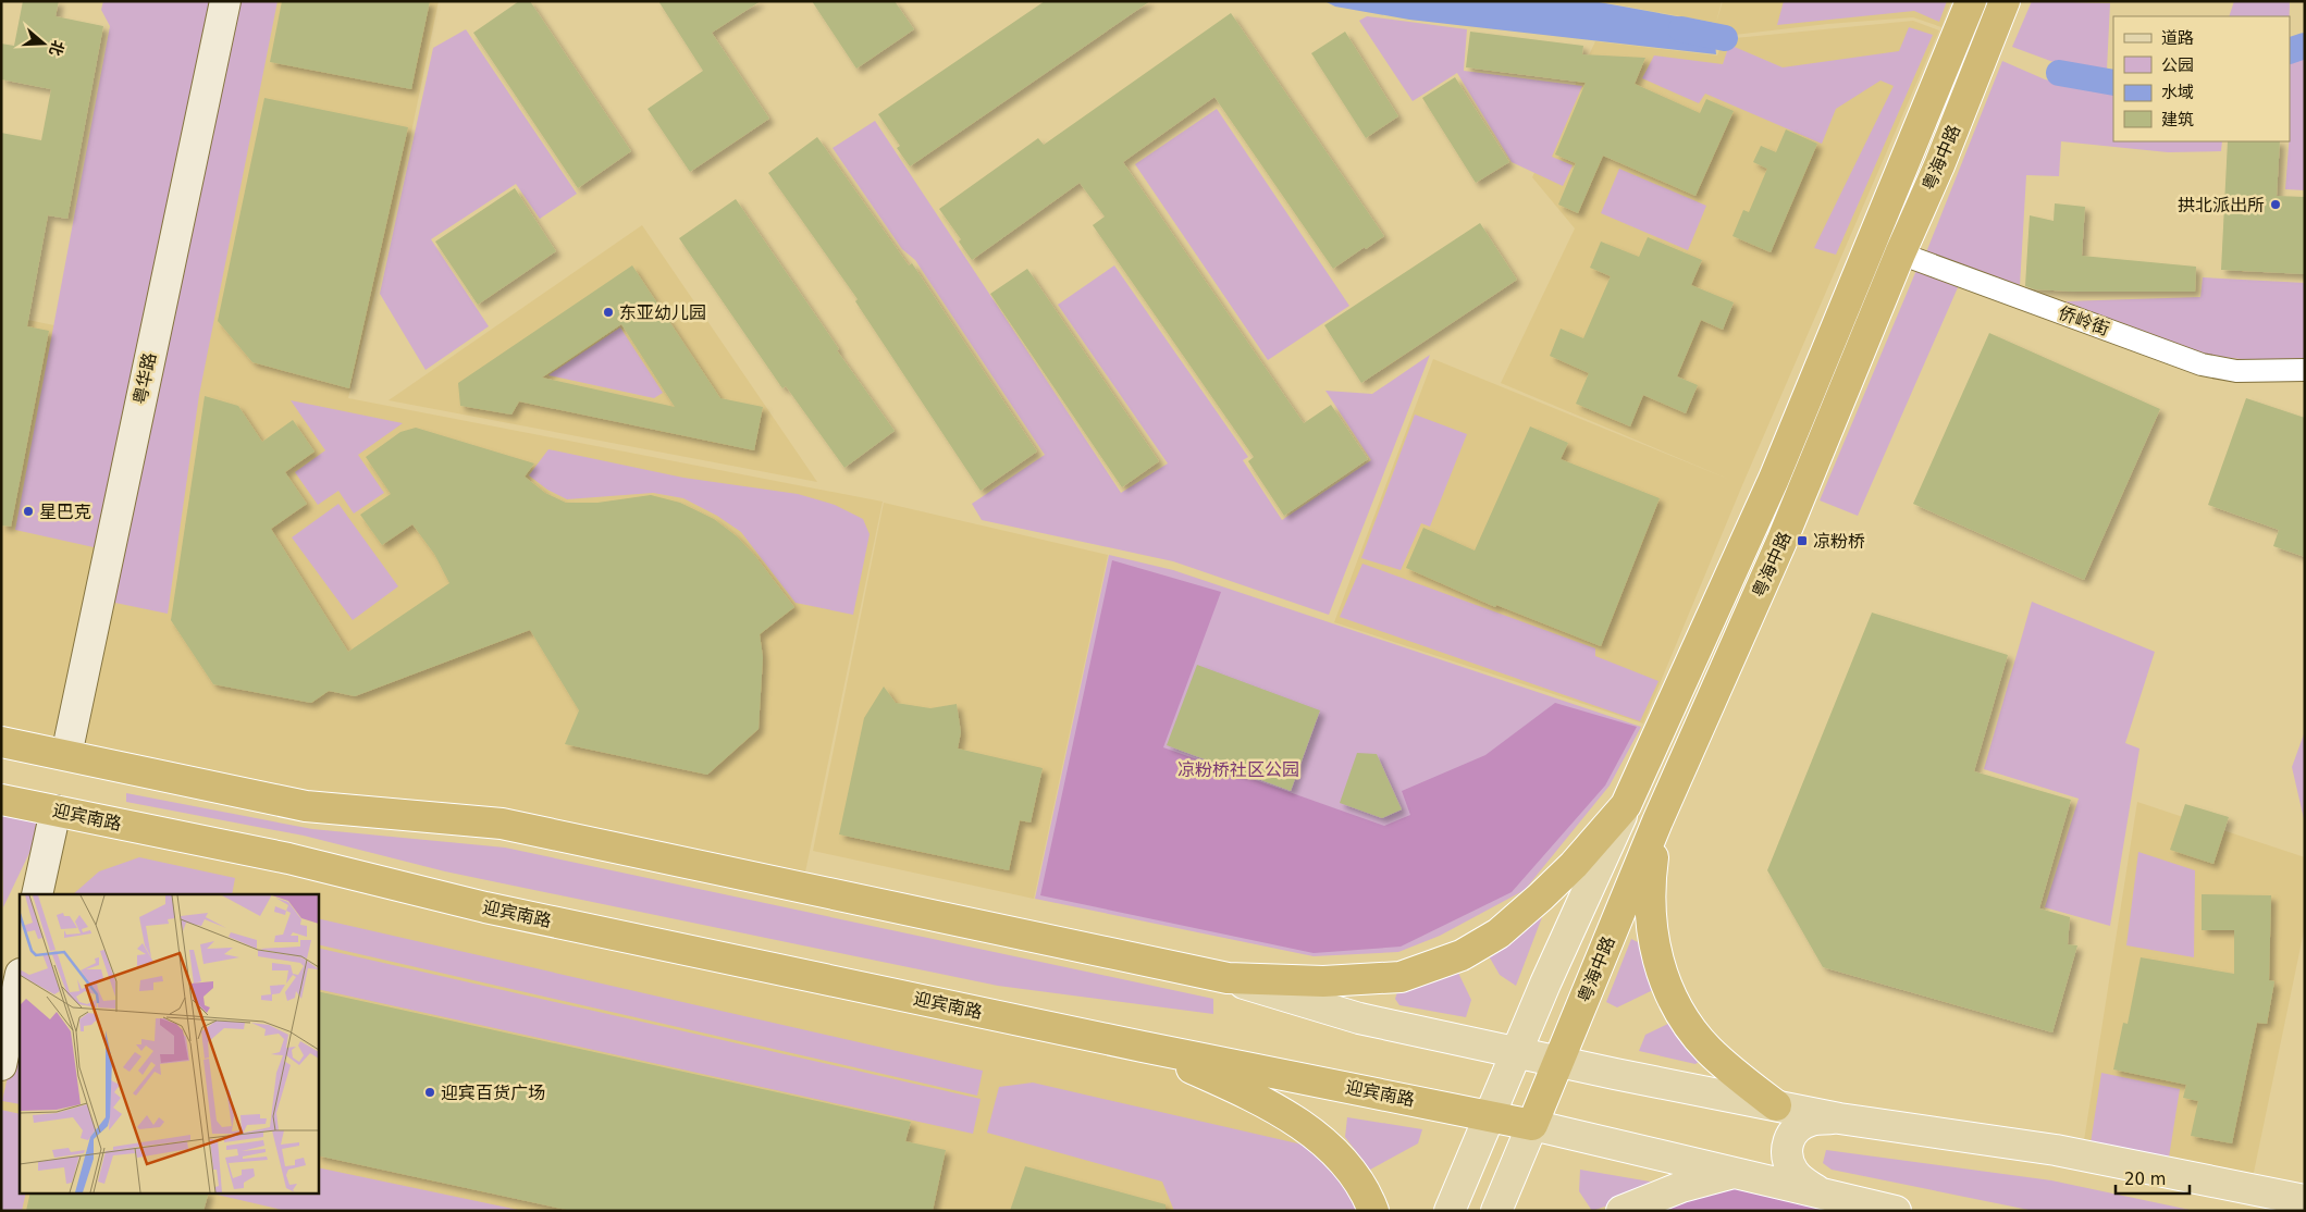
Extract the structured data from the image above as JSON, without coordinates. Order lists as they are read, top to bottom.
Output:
{
  "streets": {
    "highway": ["粤海中路", "迎宾南路"],
    "main road": ["粤华路"],
    "street": ["侨岭街"]
  },
  "crossings": [
    ["粤海中路", "侨岭街"],
    ["粤海中路", "迎宾南路"]
  ],
  "parks": ["凉粉桥社区公园"],
  "places": {
    "other": [
      "拱北派出所",
      "东亚幼儿园",
      "星巴克",
      "迎宾百货广场"
    ],
    "transit": ["凉粉桥"]
  },
  "legend": [
    "道路",
    "公园",
    "水域",
    "建筑"
  ],
  "scale_bar": "20 m",
  "north": "right"
}
